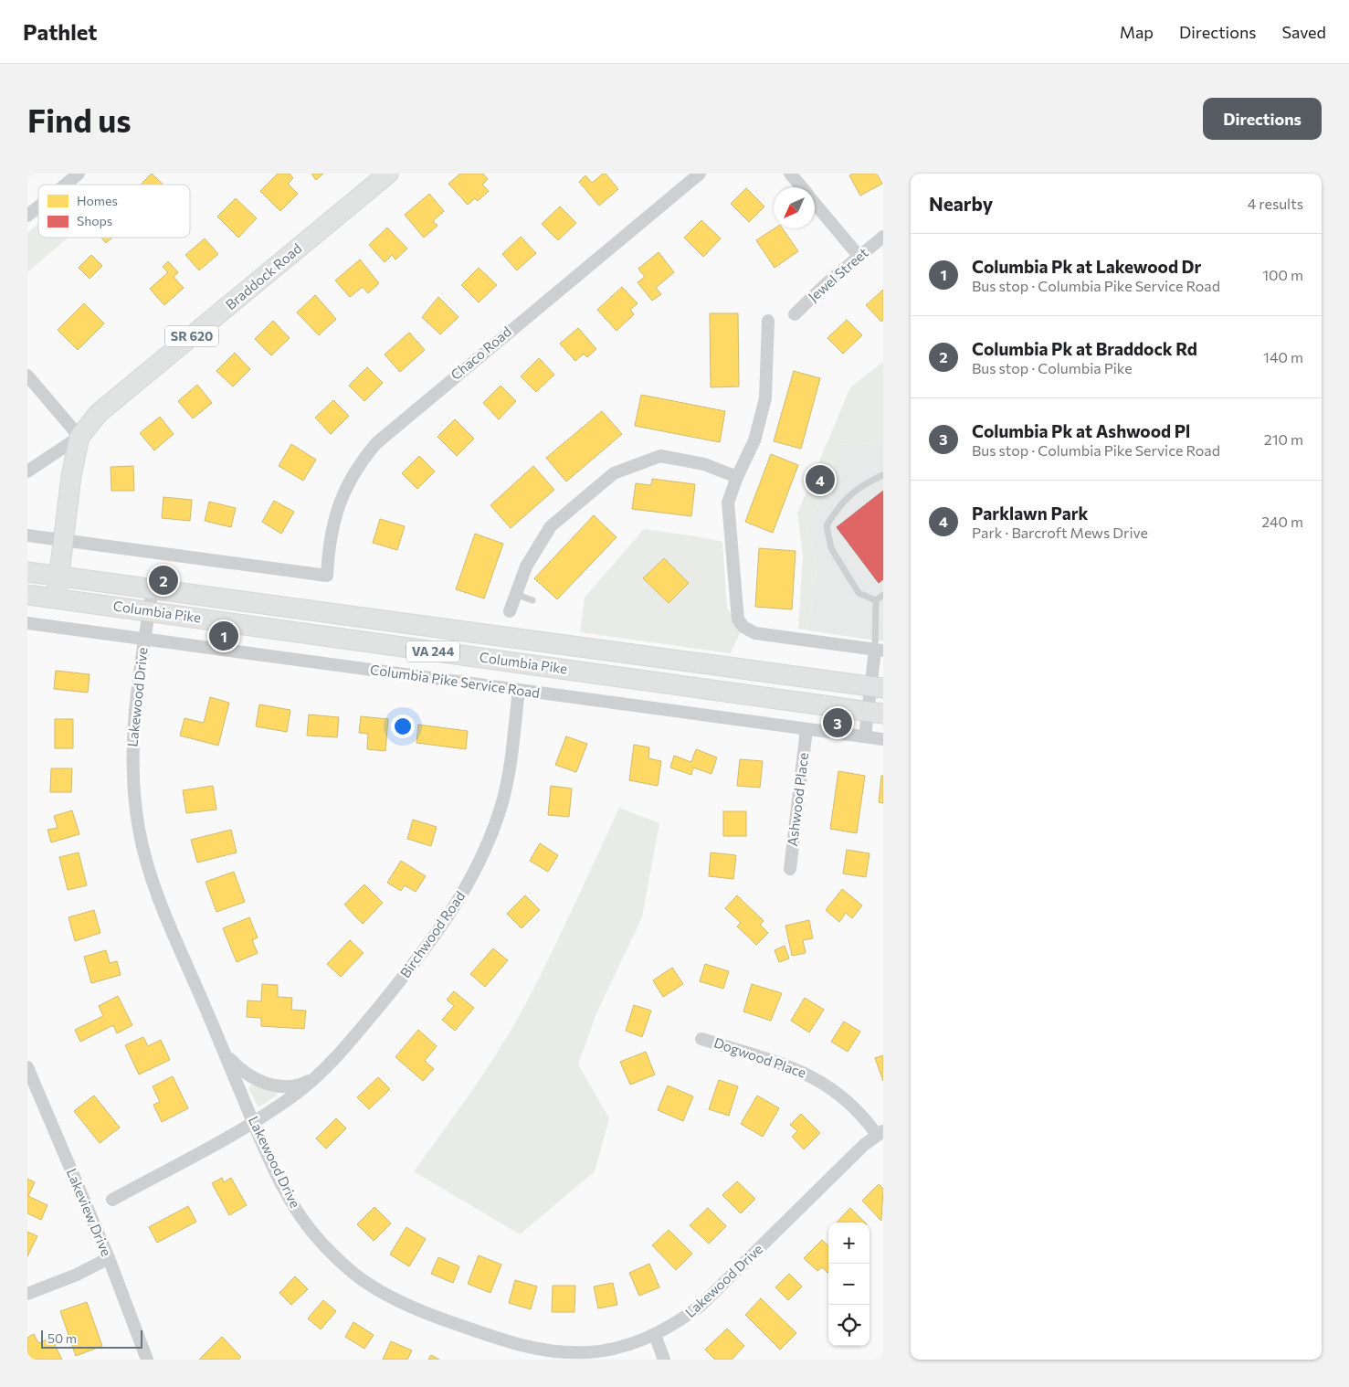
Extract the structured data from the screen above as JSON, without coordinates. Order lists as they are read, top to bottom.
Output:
{
  "streets": {
    "main road": [
      "Braddock Road",
      "SR 620",
      "Columbia Pike",
      "VA 244"
    ],
    "street": [
      "Jewel Street",
      "Chaco Road",
      "Columbia Pike Service Road",
      "Lakewood Drive",
      "Ashwood Place",
      "Birchwood Road",
      "Dogwood Place",
      "Lakeview Drive"
    ]
  },
  "crossings": [
    ["Braddock Road", "Chaco Road"],
    ["Braddock Road", "Columbia Pike"],
    ["Columbia Pike", "Lakewood Drive"],
    ["Columbia Pike Service Road", "Lakewood Drive"],
    ["Columbia Pike Service Road", "Ashwood Place"],
    ["Columbia Pike Service Road", "Birchwood Road"],
    ["Lakewood Drive", "Birchwood Road"],
    ["Lakewood Drive", "Dogwood Place"]
  ],
  "legend": ["Homes", "Shops"],
  "scale_bar": "50 m",
  "north": "bottom left",
  "page": {
    "header": "Pathlet",
    "nav": ["Map", "Directions", "Saved"],
    "buttons": "Directions",
    "title": "Find us",
    "heading": ["Nearby", "4 results"],
    "list": [
      {
        "mark": "1",
        "name": "Columbia Pk at Lakewood Dr",
        "note": "Bus stop · Columbia Pike Service Road",
        "value": "100 m"
      },
      {
        "mark": "2",
        "name": "Columbia Pk at Braddock Rd",
        "note": "Bus stop · Columbia Pike",
        "value": "140 m"
      },
      {
        "mark": "3",
        "name": "Columbia Pk at Ashwood Pl",
        "note": "Bus stop · Columbia Pike Service Road",
        "value": "210 m"
      },
      {
        "mark": "4",
        "name": "Parklawn Park",
        "note": "Park · Barcroft Mews Drive",
        "value": "240 m"
      }
    ],
    "pins": [
      "4",
      "2",
      "1",
      "3"
    ],
    "map_buttons": ["+", "−"],
    "scale": "50 m"
  }
}
